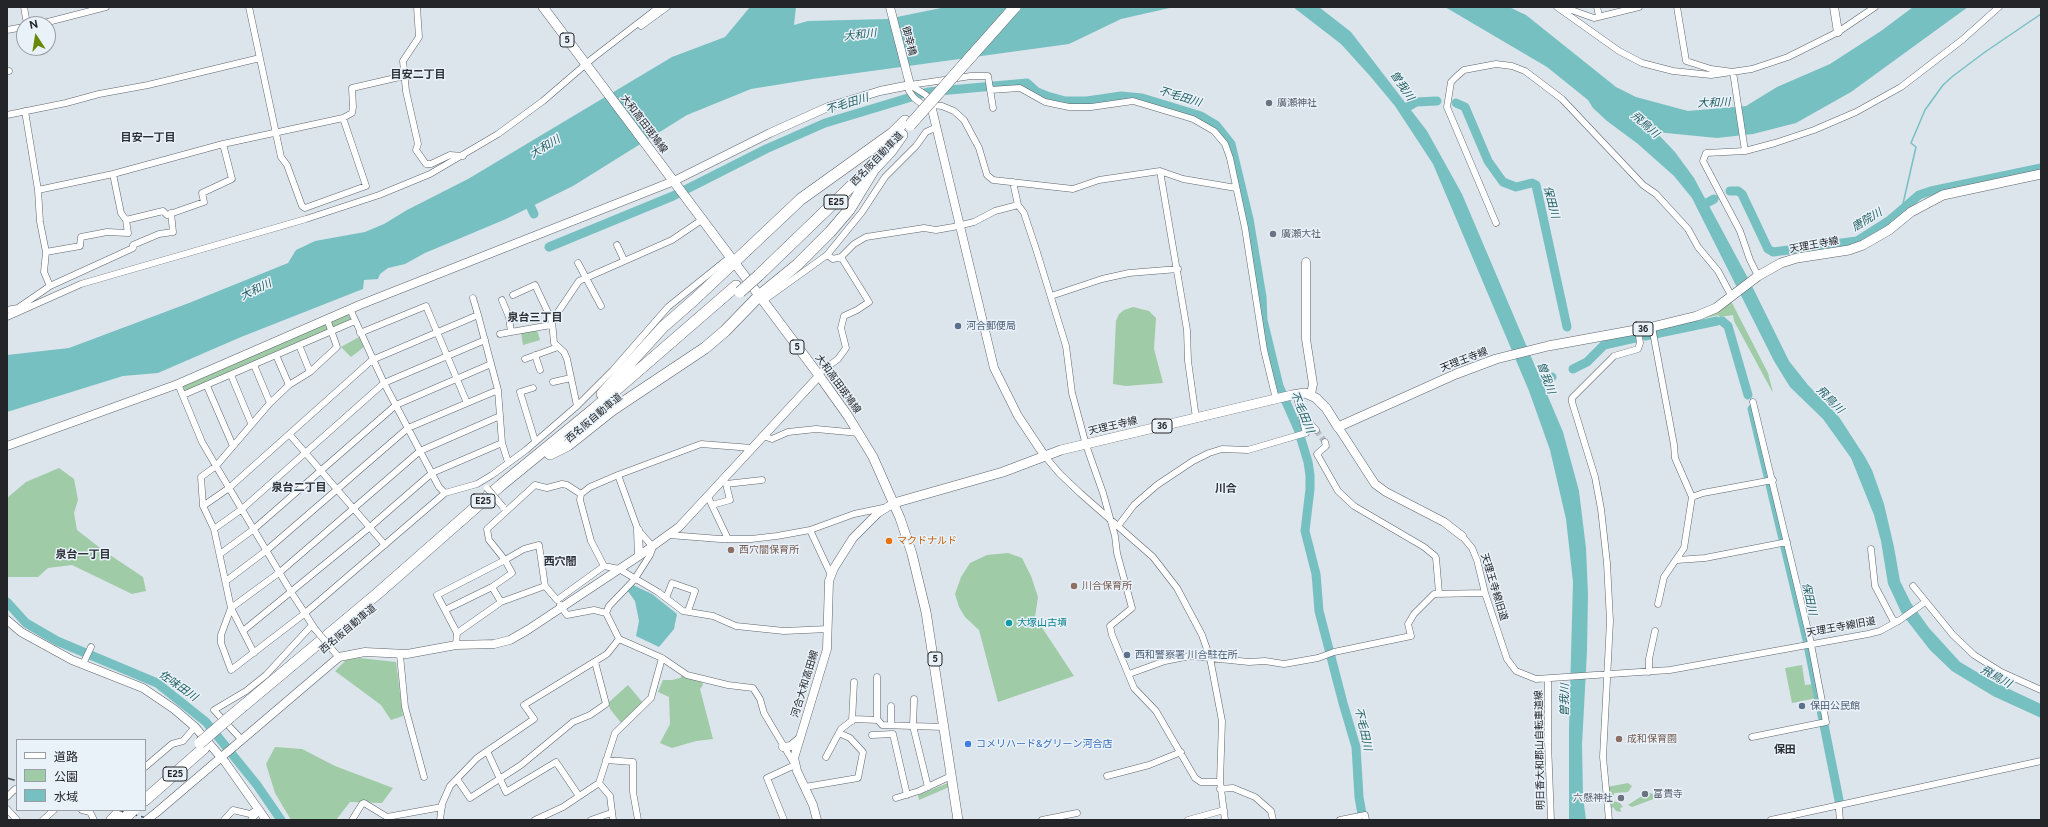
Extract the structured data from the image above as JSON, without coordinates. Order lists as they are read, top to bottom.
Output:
{
  "streets": {
    "highway": ["西名阪自動車道", "E25"],
    "main road": [
      "5",
      "大和高田斑鳩線",
      "天理王寺線",
      "36"
    ],
    "street": [
      "御幸橋",
      "天理王寺線旧道",
      "河合大和高田線",
      "明日香大和郡山自転車道線"
    ]
  },
  "crossings": [
    ["大和高田斑鳩線", "天理王寺線"],
    ["大和高田斑鳩線", "河合大和高田線"],
    ["天理王寺線", "天理王寺線旧道"],
    ["天理王寺線", "河合大和高田線"],
    ["天理王寺線旧道", "明日香大和郡山自転車道線"]
  ],
  "districts": [
    "目安二丁目",
    "目安一丁目",
    "泉台三丁目",
    "泉台二丁目",
    "川合",
    "泉台一丁目",
    "西穴闇",
    "保田"
  ],
  "water": [
    "大和川",
    "曽我川",
    "不毛田川",
    "飛鳥川",
    "保田川",
    "唐院川",
    "佐味田川"
  ],
  "places": [
    "廣瀬神社",
    "廣瀬大社",
    "河合郵便局",
    "マクドナルド",
    "西穴闇保育所",
    "川合保育所",
    "大塚山古墳",
    "西和警察署 川合駐在所",
    "保田公民館",
    "成和保育園",
    "コメリハード&グリーン河合店",
    "富貴寺",
    "六懸神社"
  ],
  "legend": ["道路", "公園", "水域"],
  "north": "top"
}
